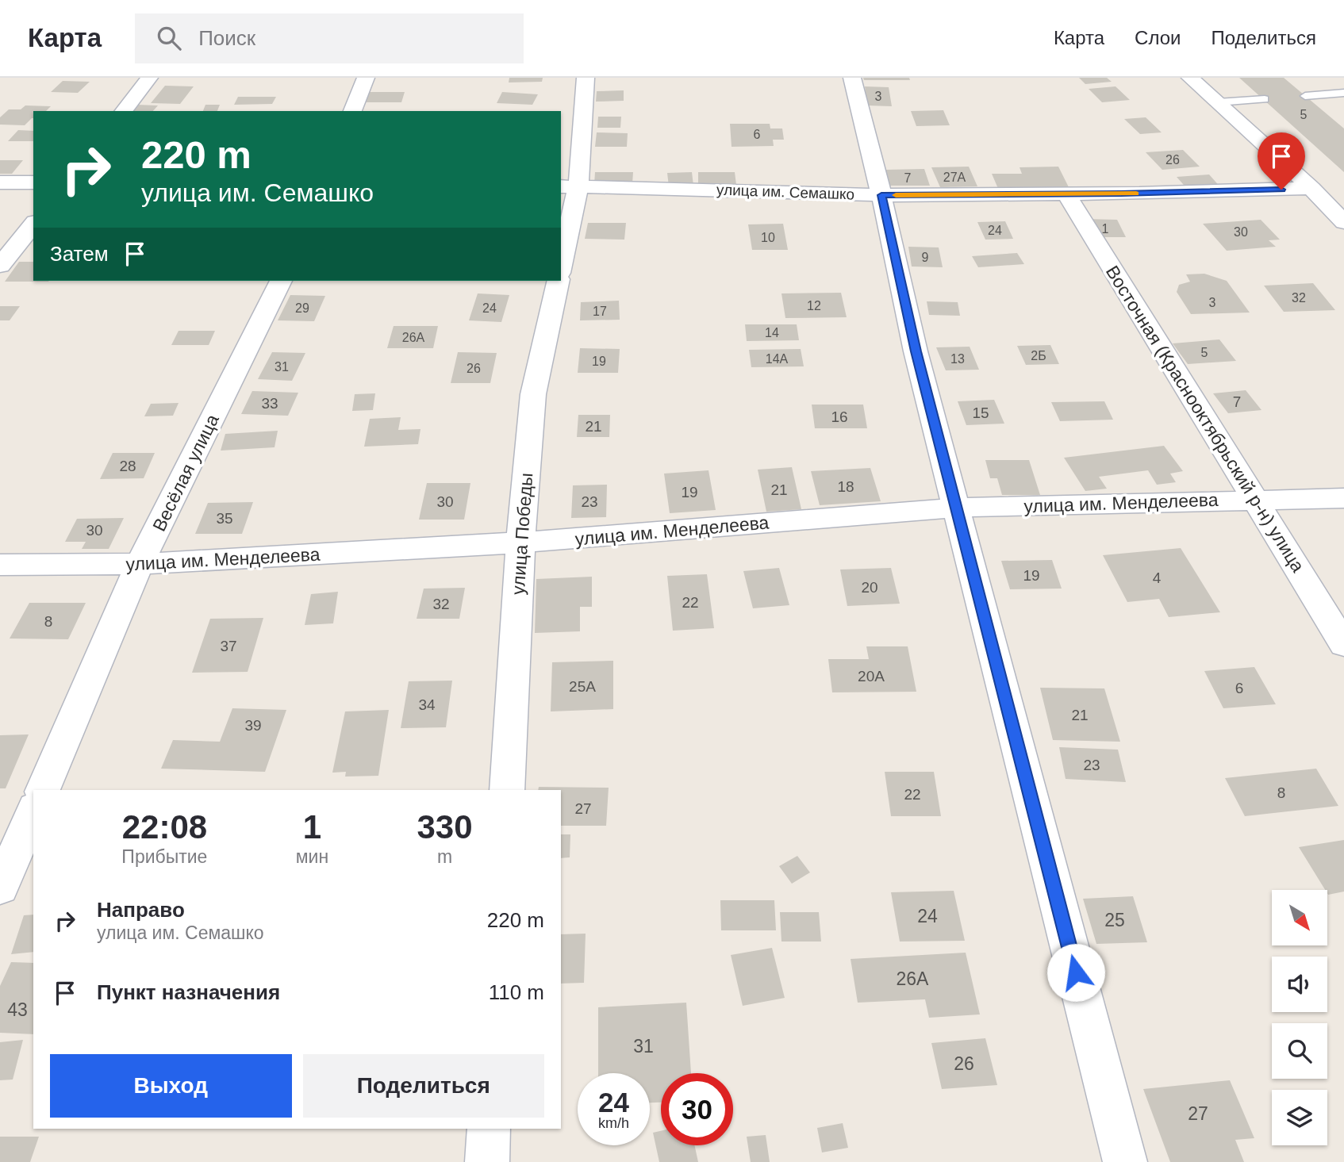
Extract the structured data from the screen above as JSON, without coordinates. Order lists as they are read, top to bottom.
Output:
{
  "streets": {
    "street": [
      "улица им. Семашко",
      "Восточная (Краснооктябрьский р-н) улица",
      "Весёлая улица",
      "улица им. Менделеева",
      "улица Победы"
    ]
  },
  "crossings": [
    ["улица им. Семашко", "Восточная (Краснооктябрьский р-н) улица"],
    ["Восточная (Краснооктябрьский р-н) улица", "улица им. Менделеева"],
    ["Весёлая улица", "улица им. Менделеева"],
    ["улица им. Менделеева", "улица Победы"]
  ],
  "house_numbers": [
    "3",
    "5",
    "6",
    "26",
    "27А",
    "7",
    "1",
    "24",
    "30",
    "10",
    "9",
    "32",
    "3",
    "12",
    "29",
    "24",
    "17",
    "14",
    "26А",
    "5",
    "2Б",
    "14А",
    "13",
    "19",
    "31",
    "26",
    "7",
    "33",
    "15",
    "16",
    "21",
    "28",
    "18",
    "21",
    "19",
    "30",
    "23",
    "35",
    "30",
    "19",
    "4",
    "20",
    "22",
    "32",
    "8",
    "37",
    "20А",
    "25А",
    "6",
    "34",
    "21",
    "39",
    "23",
    "8",
    "22",
    "27",
    "24",
    "25",
    "26А",
    "43",
    "31",
    "26",
    "27"
  ],
  "north": "bottom right",
  "page": {
    "header": "Карта",
    "search": "Поиск",
    "nav": ["Карта", "Слои", "Поделиться"],
    "turn": ["220 m", "улица им. Семашко"],
    "then": "Затем",
    "eta": [
      "22:08",
      "Прибытие",
      "1",
      "мин",
      "330",
      "m"
    ],
    "list": [
      {
        "name": "Направо",
        "note": "улица им. Семашко",
        "value": "220 m"
      },
      {
        "name": "Пункт назначения",
        "value": "110 m"
      }
    ],
    "buttons": ["Выход", "Поделиться"],
    "speed": "24 km/h",
    "limit": "30"
  }
}
